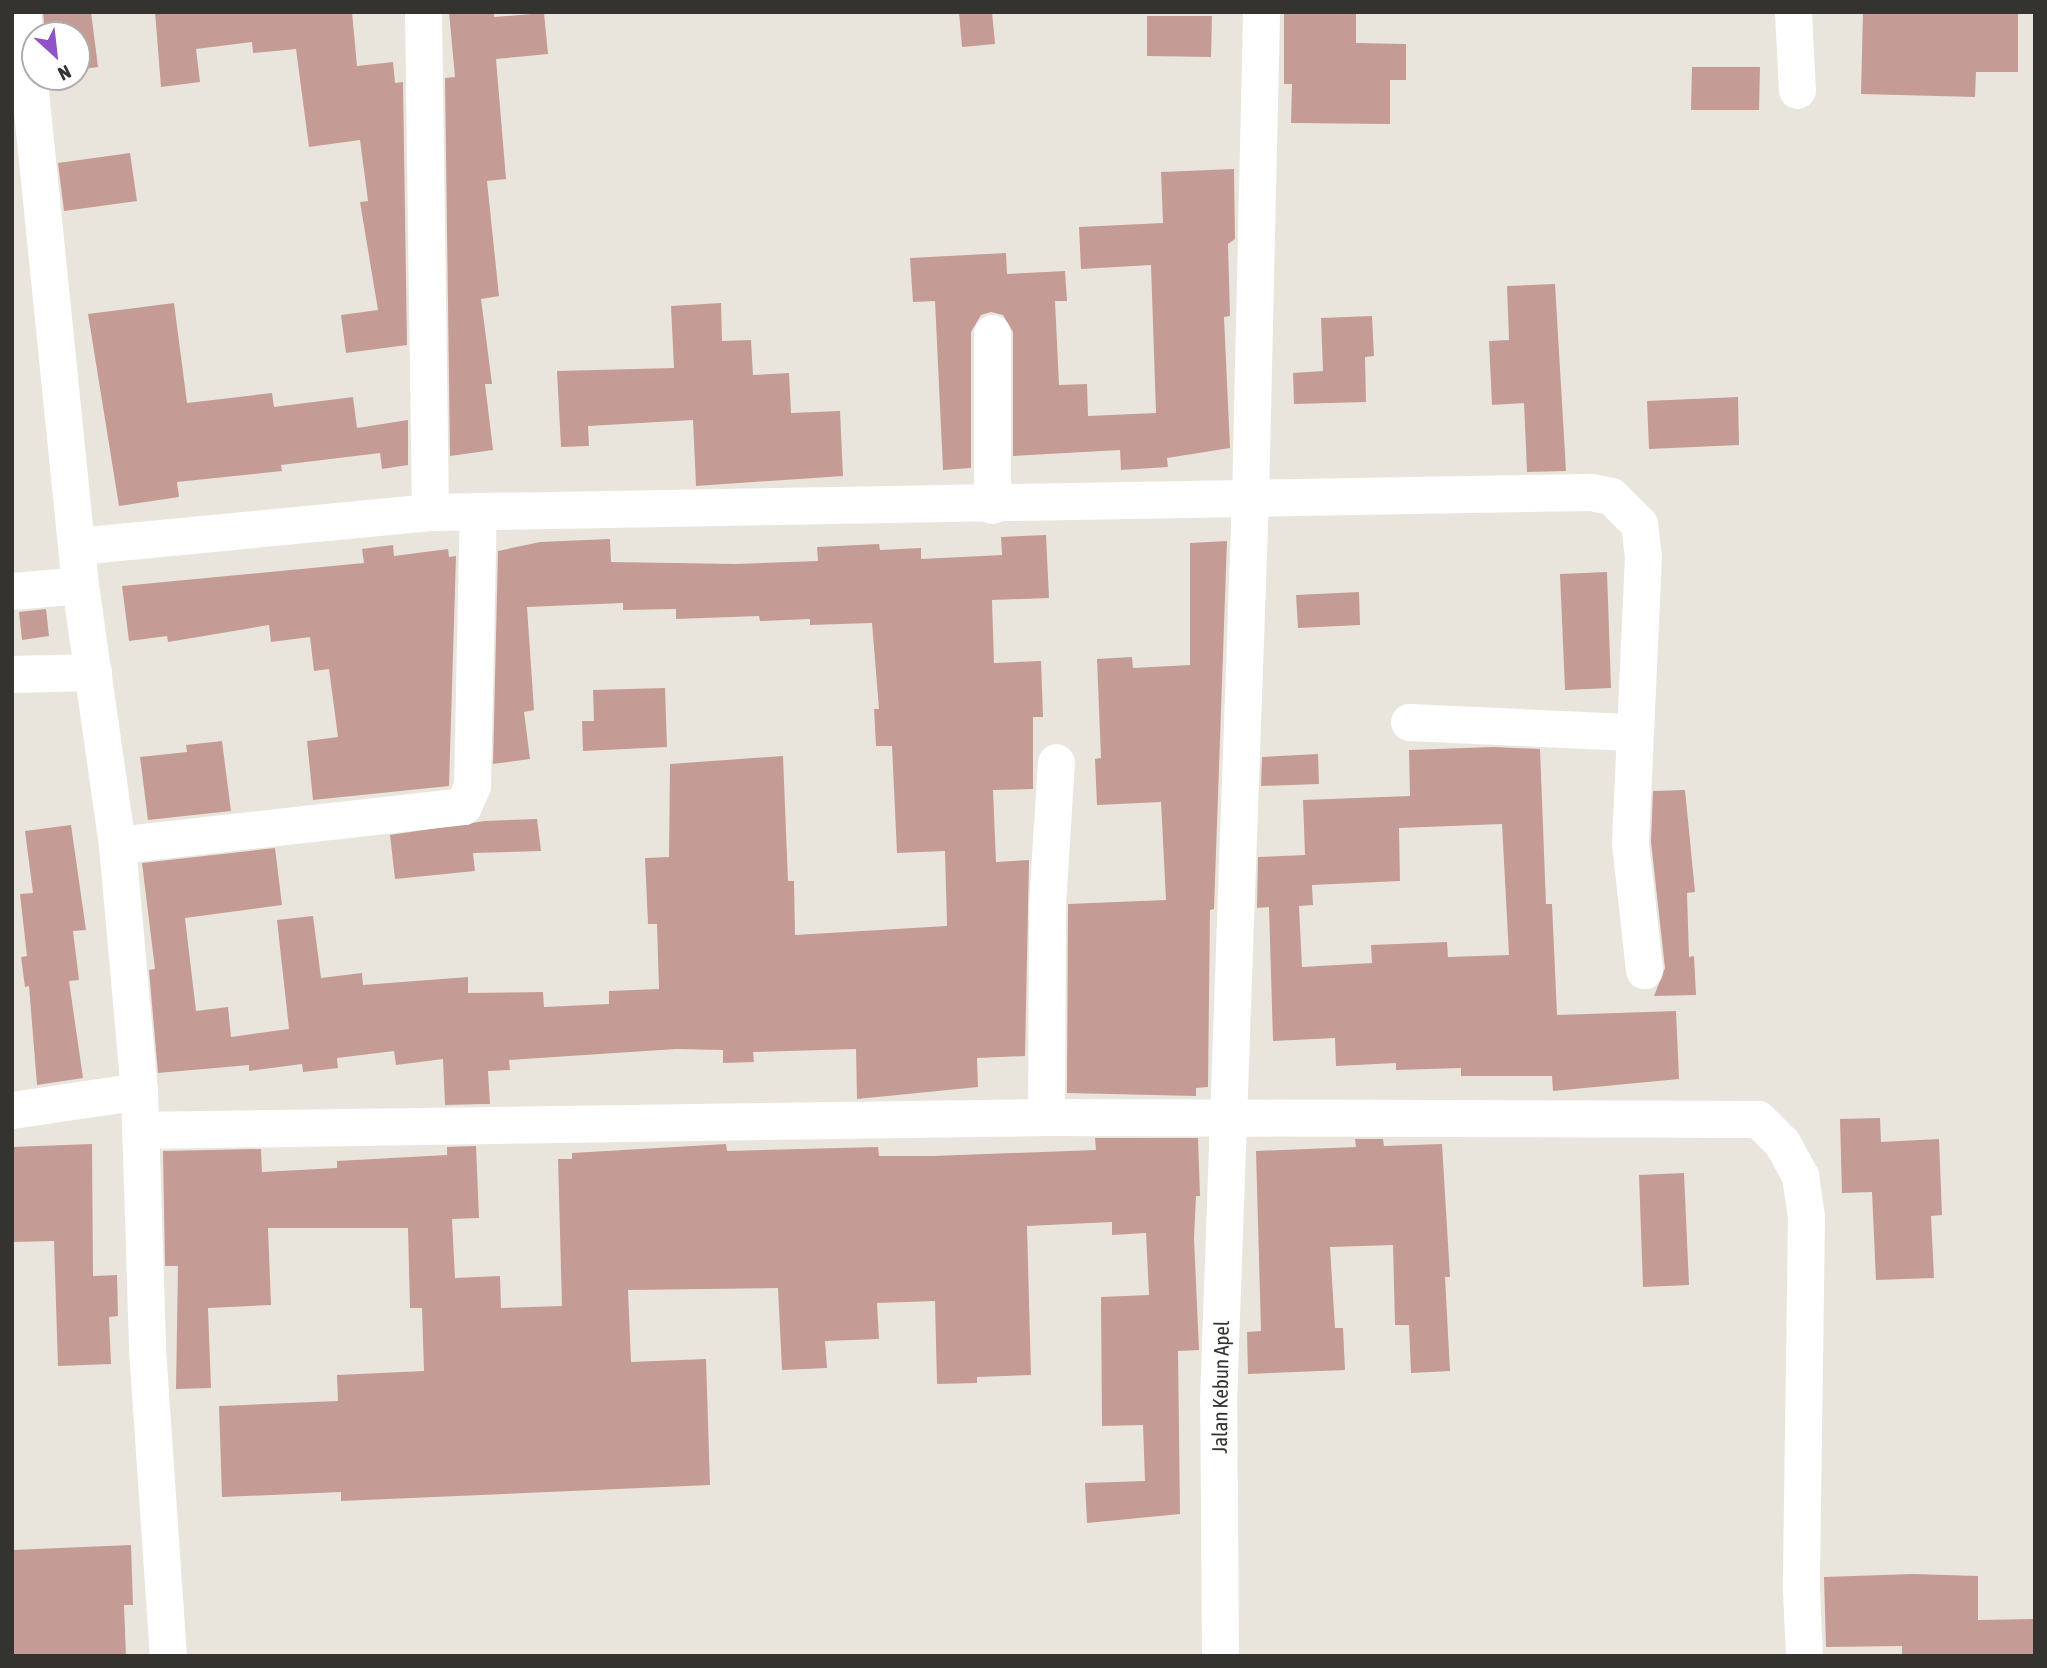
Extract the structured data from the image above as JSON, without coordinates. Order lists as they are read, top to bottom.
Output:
{
  "streets": {
    "street": ["Jalan Kebun Apel"]
  },
  "north": "bottom right"
}
